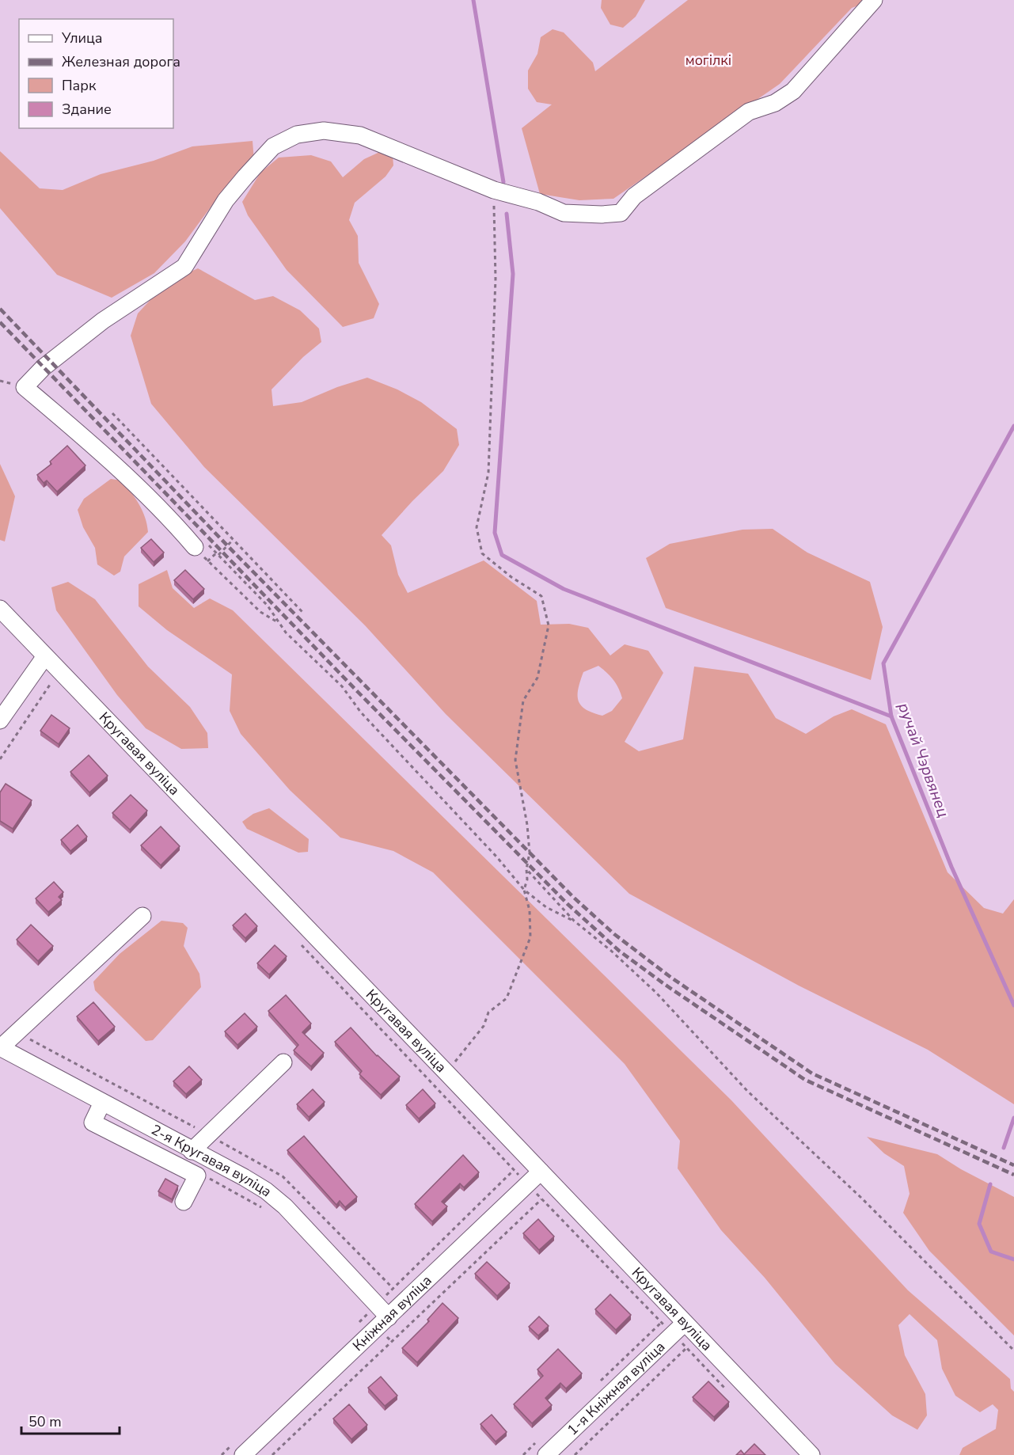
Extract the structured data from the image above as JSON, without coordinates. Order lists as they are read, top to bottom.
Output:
{
  "streets": {
    "street": [
      "Кругавая вуліца",
      "2-я Кругавая вуліца",
      "Кніжная вуліца",
      "1-я Кніжная вуліца"
    ]
  },
  "crossings": [
    ["Кругавая вуліца", "Кніжная вуліца"],
    ["Кругавая вуліца", "1-я Кніжная вуліца"],
    ["2-я Кругавая вуліца", "Кніжная вуліца"]
  ],
  "water": ["ручай Чэрвянец"],
  "parks": ["могілкі"],
  "legend": [
    "Улица",
    "Железная дорога",
    "Парк",
    "Здание"
  ],
  "scale_bar": "50 m"
}
